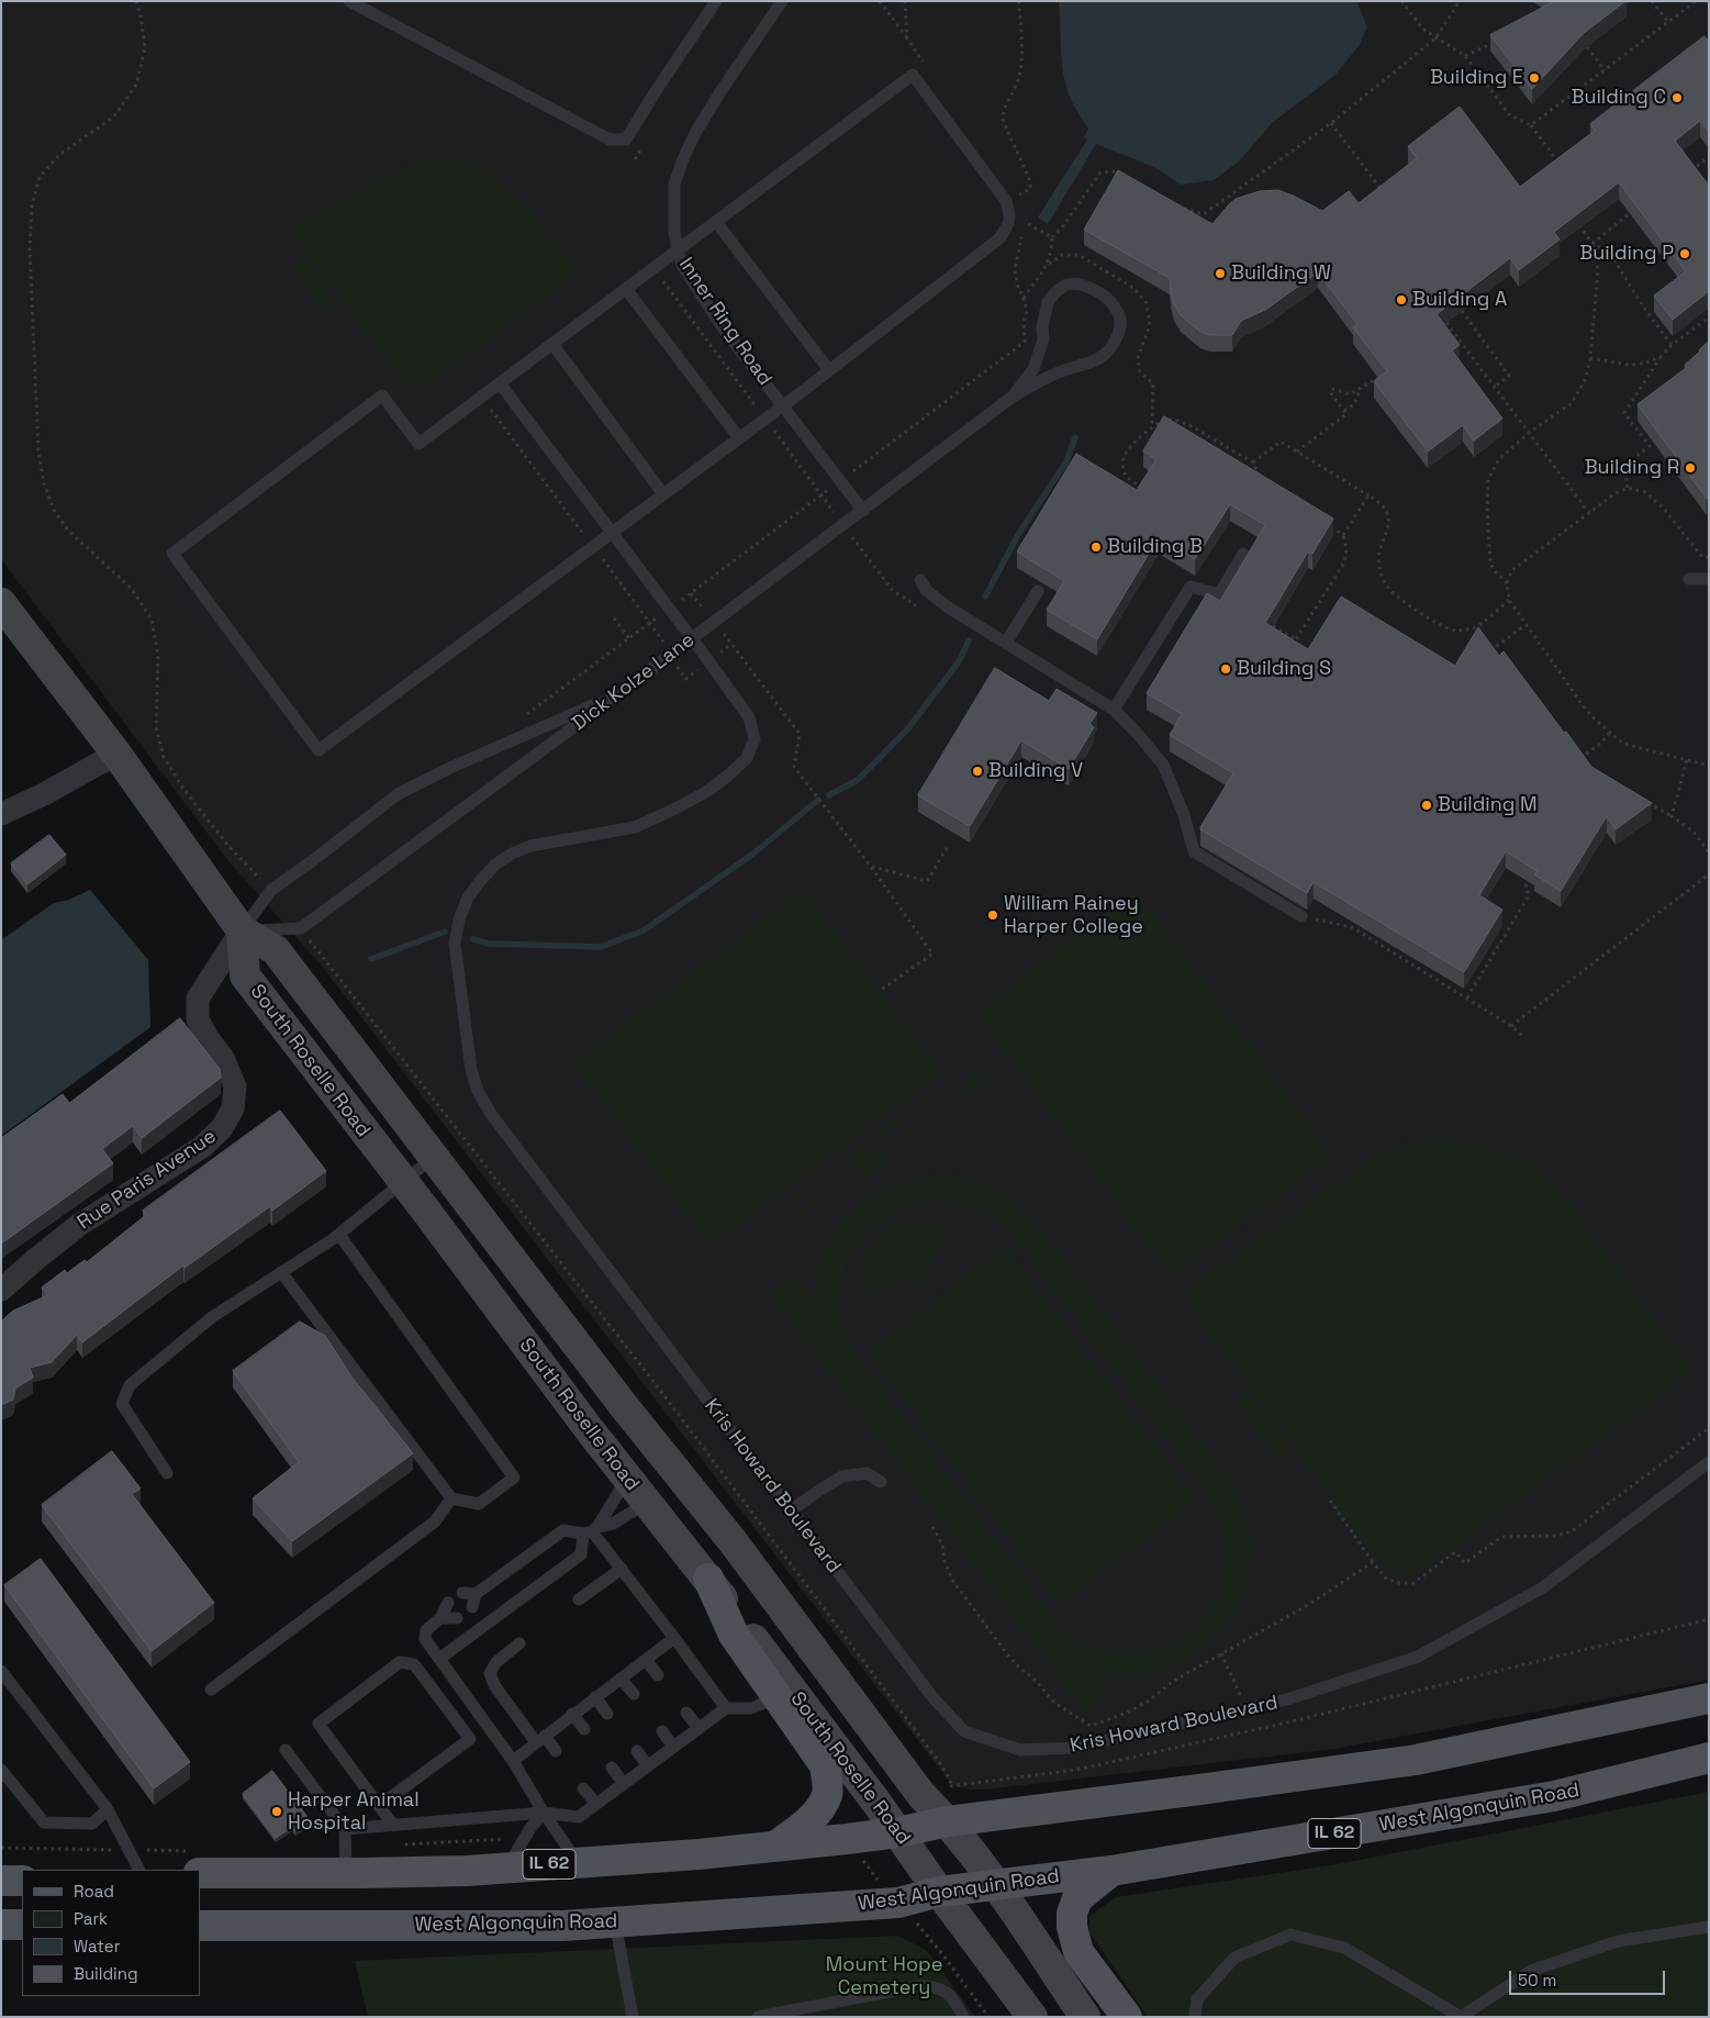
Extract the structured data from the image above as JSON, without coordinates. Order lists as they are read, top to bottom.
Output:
{
  "streets": {
    "main road": ["South Roselle Road", "West Algonquin Road", "IL 62"],
    "street": ["Rue Paris Avenue"],
    "lane": ["Inner Ring Road", "Dick Kolze Lane", "Kris Howard Boulevard"]
  },
  "crossings": [
    ["Inner Ring Road", "Dick Kolze Lane"],
    ["Dick Kolze Lane", "Kris Howard Boulevard"],
    ["South Roselle Road", "Rue Paris Avenue"],
    ["South Roselle Road", "West Algonquin Road"],
    ["South Roselle Road", "IL 62"]
  ],
  "parks": ["Mount Hope Cemetery"],
  "places": [
    "Building E",
    "Building C",
    "Building P",
    "Building W",
    "Building A",
    "Building R",
    "Building B",
    "Building S",
    "Building V",
    "Building M",
    "William Rainey Harper College",
    "Harper Animal Hospital"
  ],
  "legend": [
    "Road",
    "Park",
    "Water",
    "Building"
  ],
  "scale_bar": "50 m"
}
